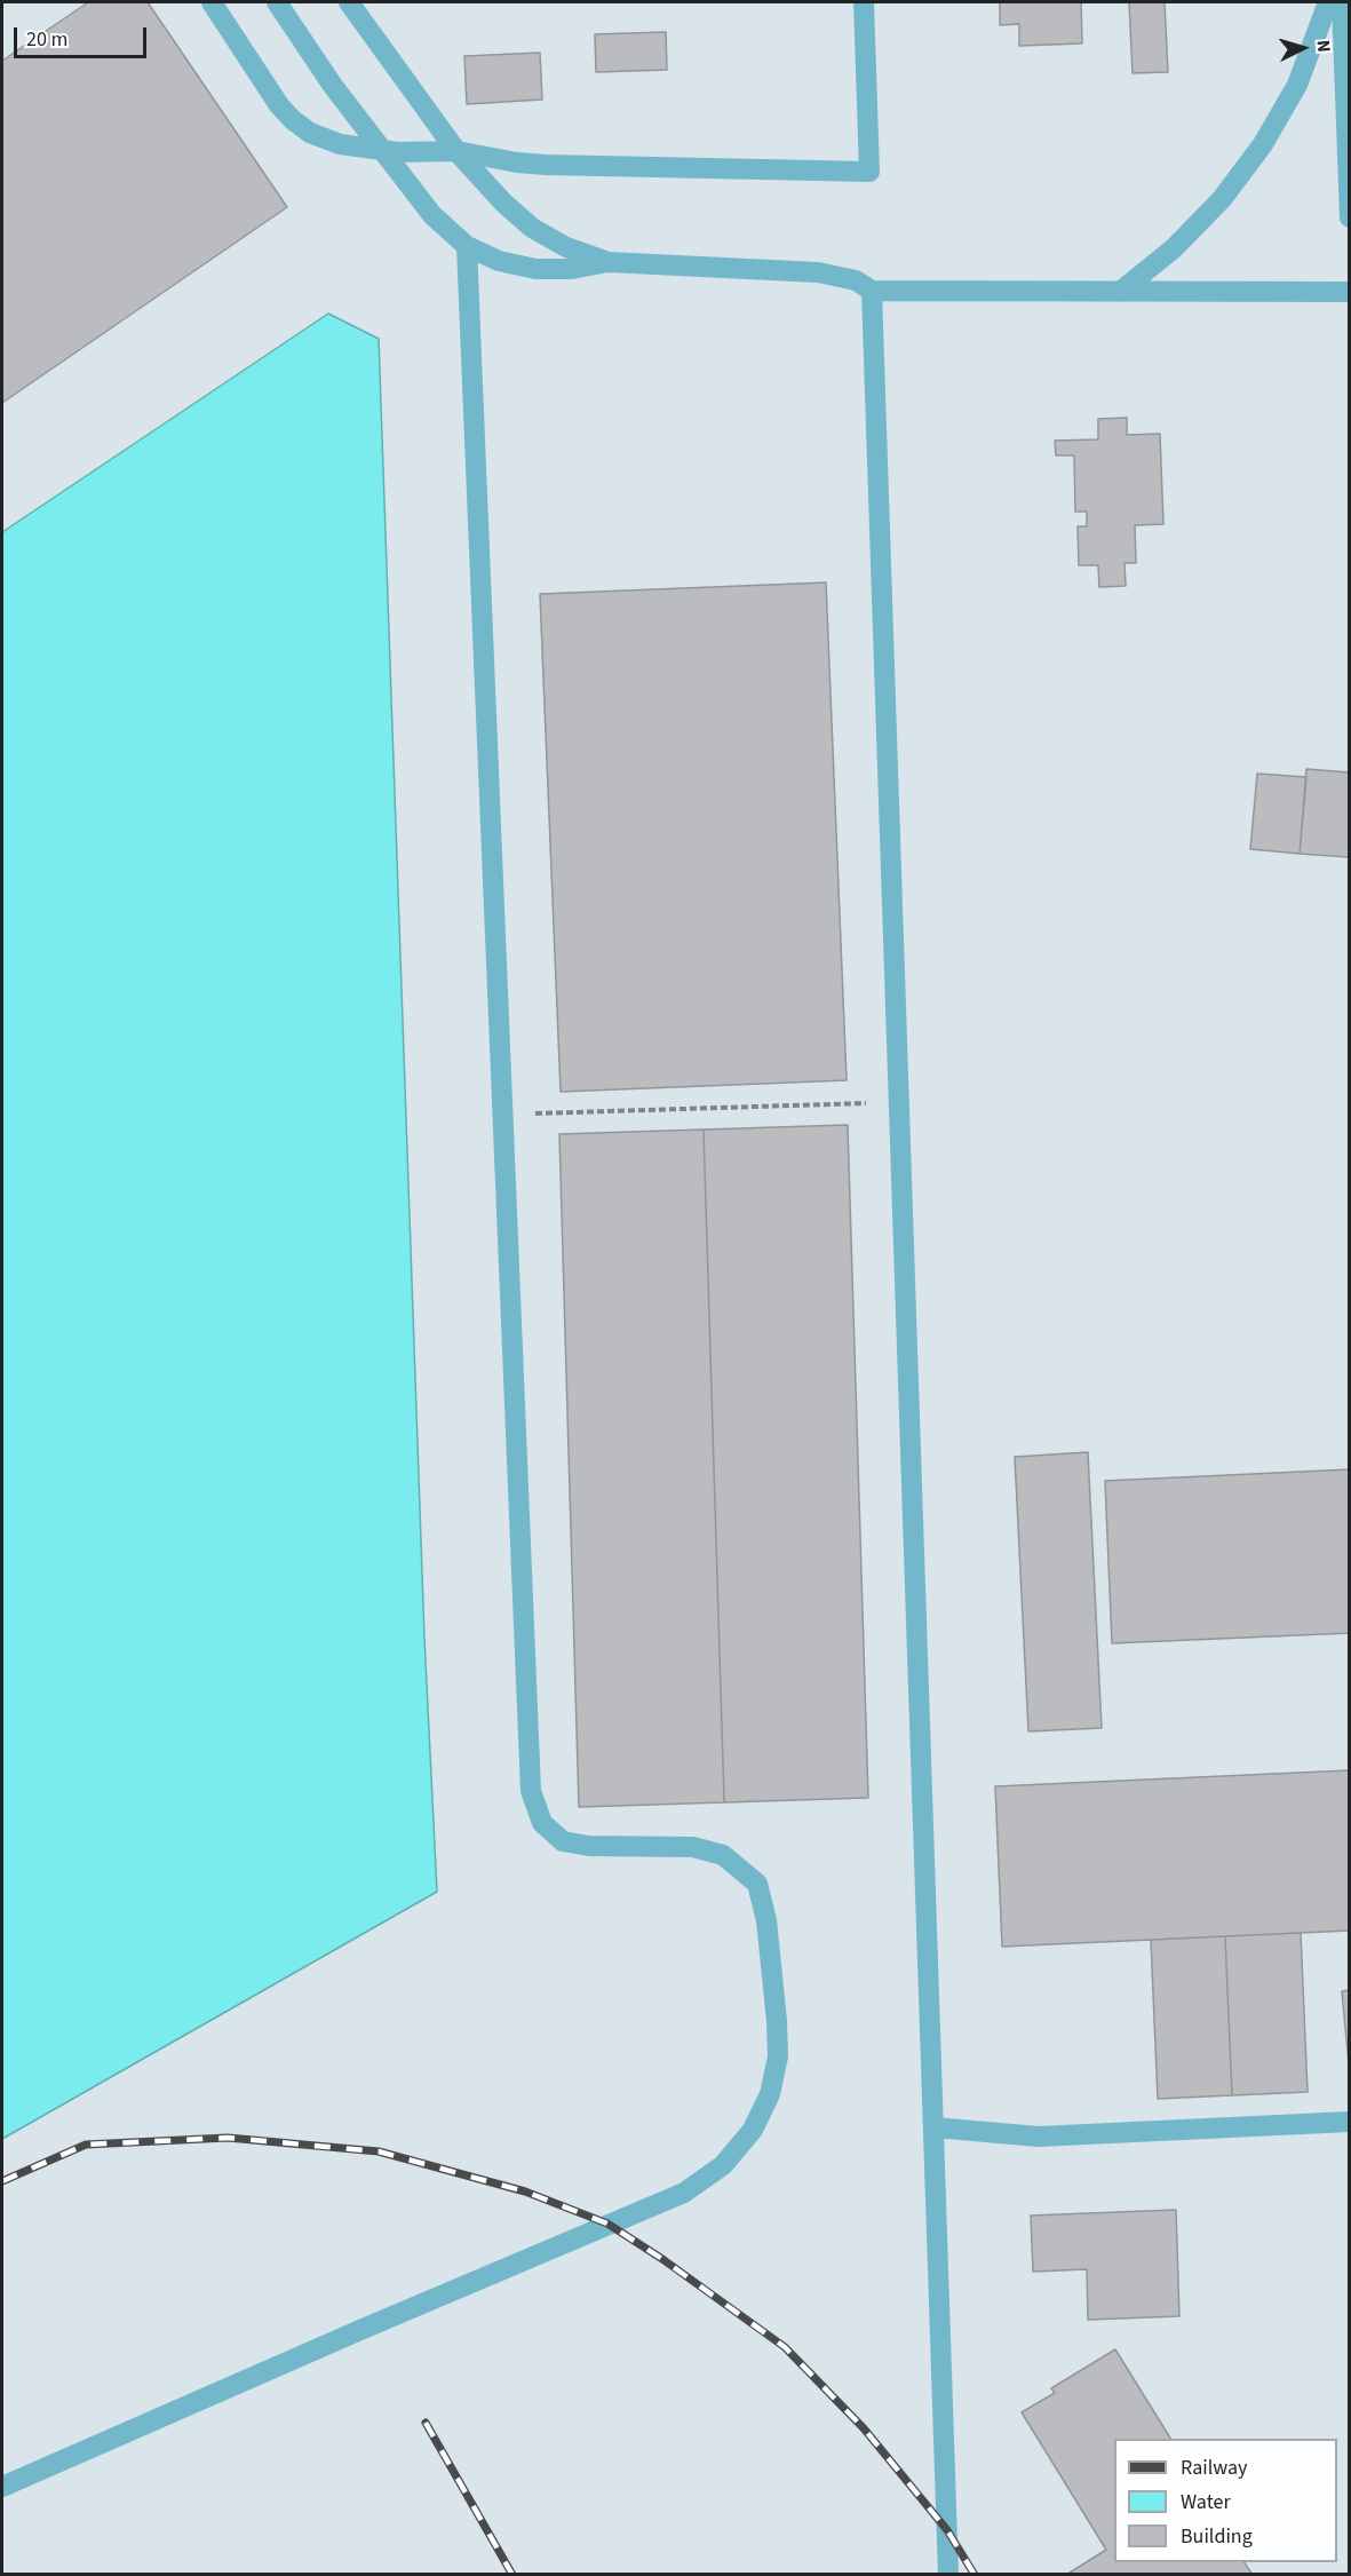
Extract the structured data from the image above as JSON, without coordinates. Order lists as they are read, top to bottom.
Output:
{
  "legend": ["Railway", "Water", "Building"],
  "scale_bar": "20 m",
  "north": "right"
}
